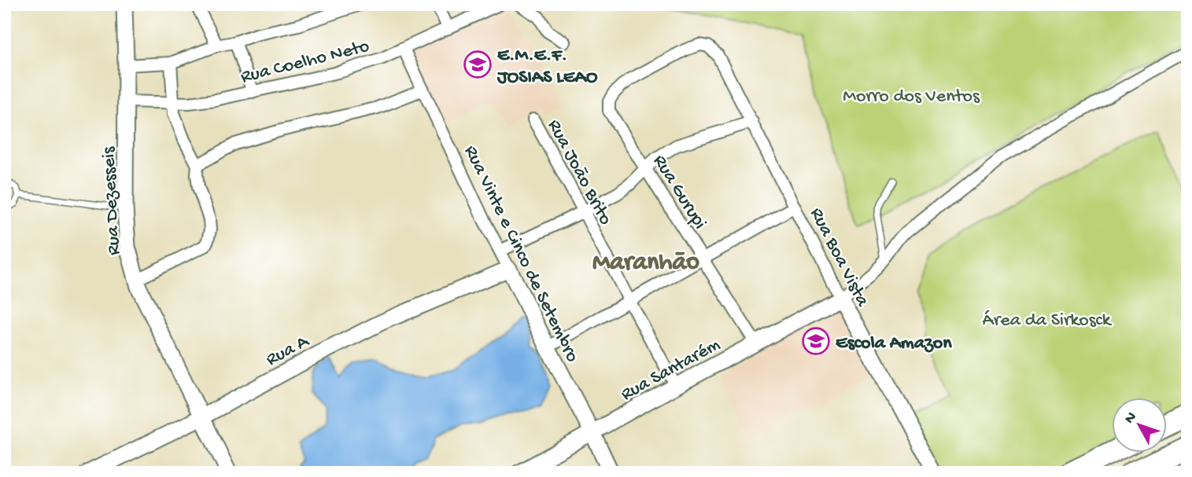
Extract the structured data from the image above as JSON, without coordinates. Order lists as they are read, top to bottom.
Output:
{
  "streets": {
    "street": [
      "Rua Coelho Neto",
      "Rua João Brito",
      "Rua Gurupi",
      "Rua Dezesseis",
      "Rua Vinte e Cinco de Setembro",
      "Rua Boa Vista",
      "Rua A",
      "Rua Santarém"
    ]
  },
  "crossings": [
    ["Rua Coelho Neto", "Rua Dezesseis"],
    ["Rua Coelho Neto", "Rua Vinte e Cinco de Setembro"],
    ["Rua João Brito", "Rua Santarém"],
    ["Rua Gurupi", "Rua Boa Vista"],
    ["Rua Gurupi", "Rua Santarém"],
    ["Rua Dezesseis", "Rua A"],
    ["Rua Vinte e Cinco de Setembro", "Rua A"],
    ["Rua Vinte e Cinco de Setembro", "Rua Santarém"],
    ["Rua Boa Vista", "Rua Santarém"]
  ],
  "districts": ["Maranhão"],
  "parks": ["Morro dos Ventos", "Área da Sirkosck"],
  "places": {
    "school or university": ["E.M.E.F. JOSIAS LEAO", "Escola Amazon"]
  },
  "north": "top left"
}
